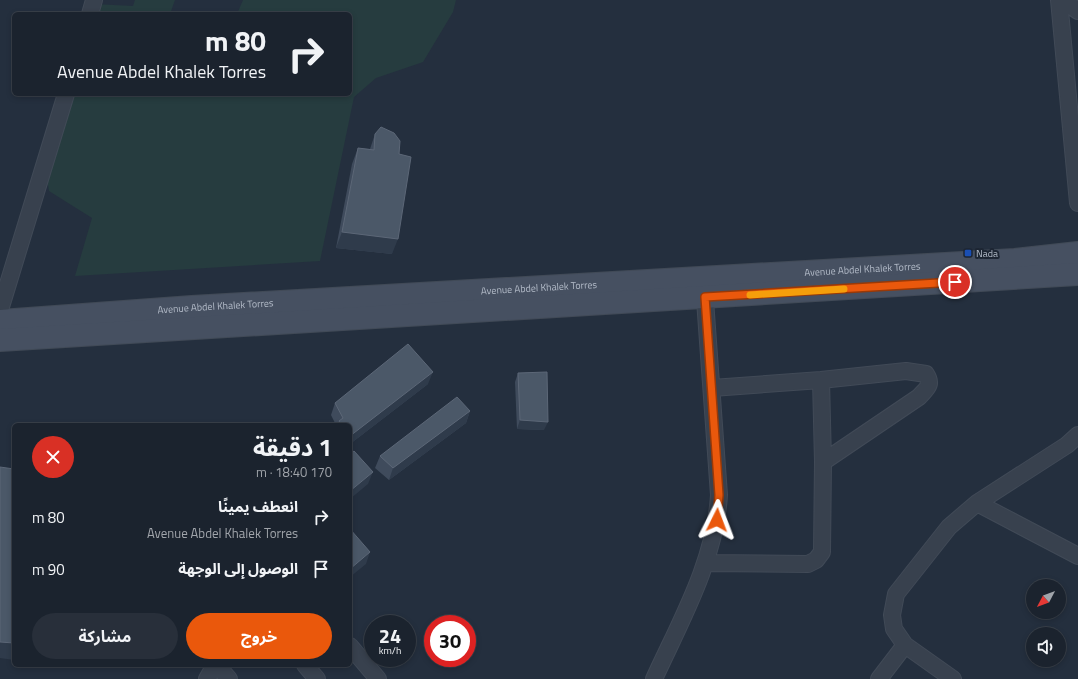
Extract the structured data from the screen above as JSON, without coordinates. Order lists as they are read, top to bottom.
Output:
{
  "streets": {
    "main road": ["Avenue Abdel Khalek Torres"]
  },
  "places": {
    "transit": ["Nada"]
  },
  "north": "bottom left",
  "page": {
    "turn": ["80 m", "Avenue Abdel Khalek Torres"],
    "heading": ["1 دقيقة", "170 m · 18:40"],
    "list": [
      {
        "name": "انعطف يمينًا",
        "note": "Avenue Abdel Khalek Torres",
        "value": "80 m"
      },
      {
        "name": "الوصول إلى الوجهة",
        "value": "90 m"
      }
    ],
    "buttons": ["خروج", "مشاركة"],
    "speed": "24 km/h",
    "limit": "30"
  }
}
